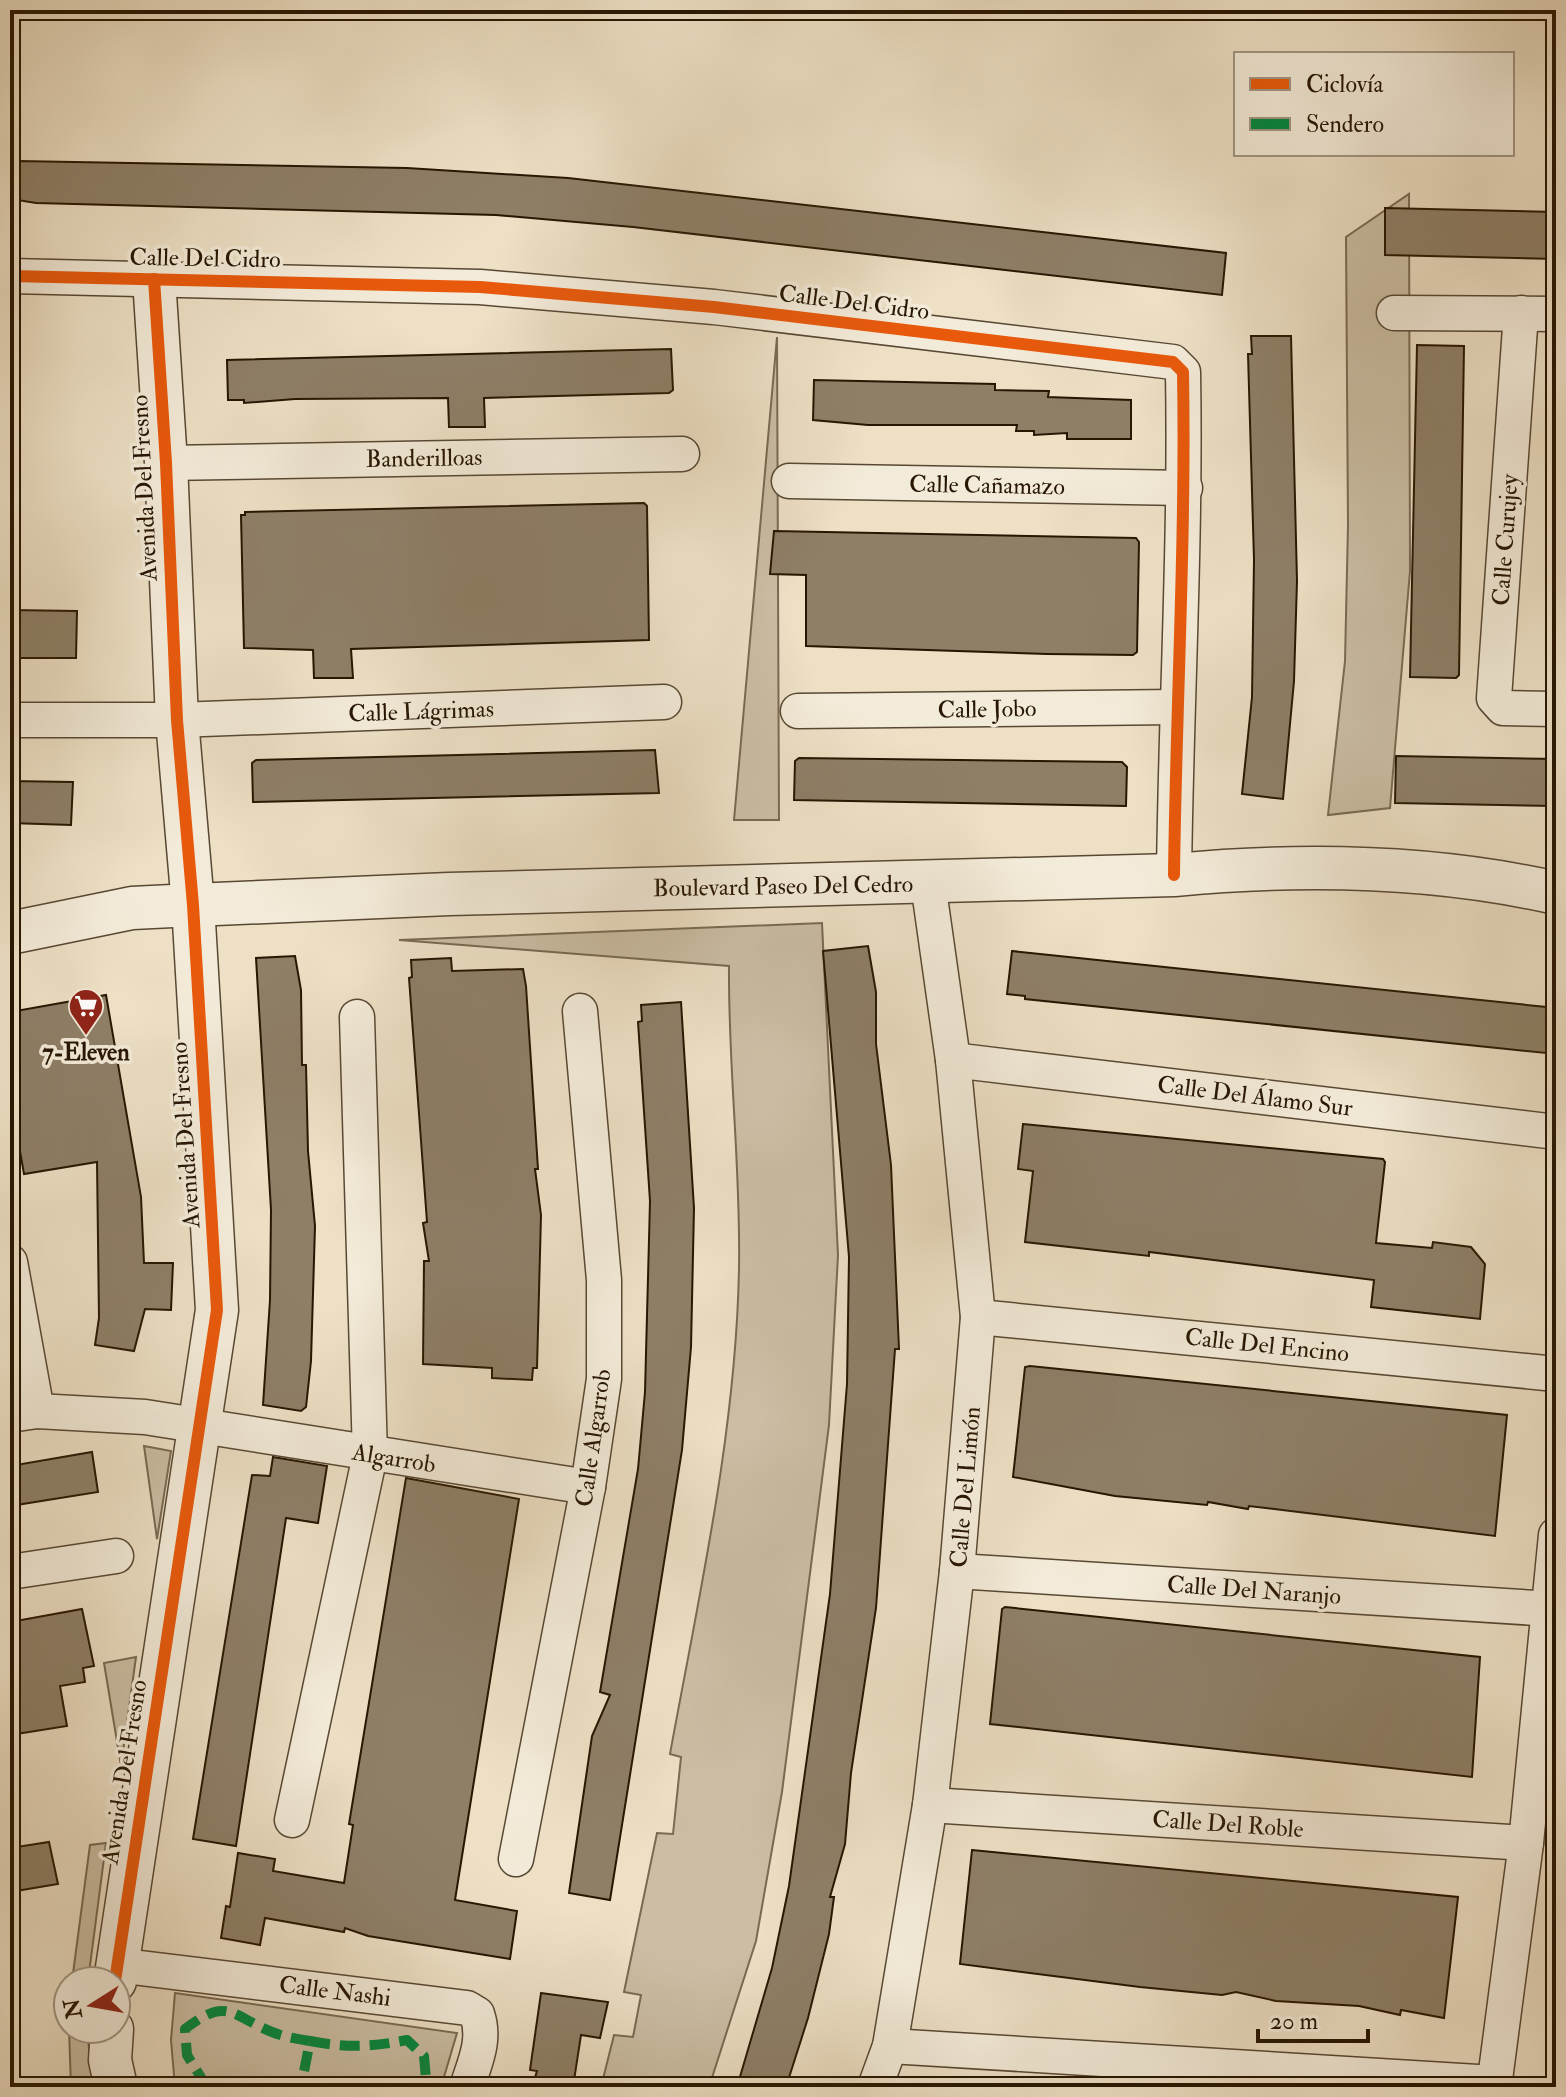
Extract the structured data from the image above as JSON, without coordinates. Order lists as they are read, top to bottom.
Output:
{
  "streets": {
    "street": [
      "Calle Del Cidro",
      "Banderilloas",
      "Calle Cañamazo",
      "Avenida Del Fresno",
      "Calle Curujey",
      "Calle Jobo",
      "Calle Lágrimas",
      "Boulevard Paseo Del Cedro",
      "Calle Del Álamo Sur",
      "Calle Del Encino",
      "Calle Algarrob",
      "Algarrob",
      "Calle Del Limón",
      "Calle Del Naranjo",
      "Calle Del Roble",
      "Calle Nashi"
    ]
  },
  "crossings": [
    ["Calle Del Cidro", "Calle Cañamazo"],
    ["Calle Del Cidro", "Avenida Del Fresno"],
    ["Calle Del Cidro", "Calle Jobo"],
    ["Calle Del Cidro", "Boulevard Paseo Del Cedro"],
    ["Banderilloas", "Avenida Del Fresno"],
    ["Avenida Del Fresno", "Calle Lágrimas"],
    ["Avenida Del Fresno", "Boulevard Paseo Del Cedro"],
    ["Avenida Del Fresno", "Algarrob"],
    ["Boulevard Paseo Del Cedro", "Calle Del Limón"],
    ["Calle Del Álamo Sur", "Calle Del Limón"],
    ["Calle Del Encino", "Calle Del Limón"],
    ["Calle Algarrob", "Algarrob"],
    ["Calle Del Limón", "Calle Del Naranjo"],
    ["Calle Del Limón", "Calle Del Roble"]
  ],
  "places": {
    "supermarket": ["7-Eleven"]
  },
  "legend": ["Ciclovía", "Sendero"],
  "scale_bar": "20 m",
  "north": "left"
}
